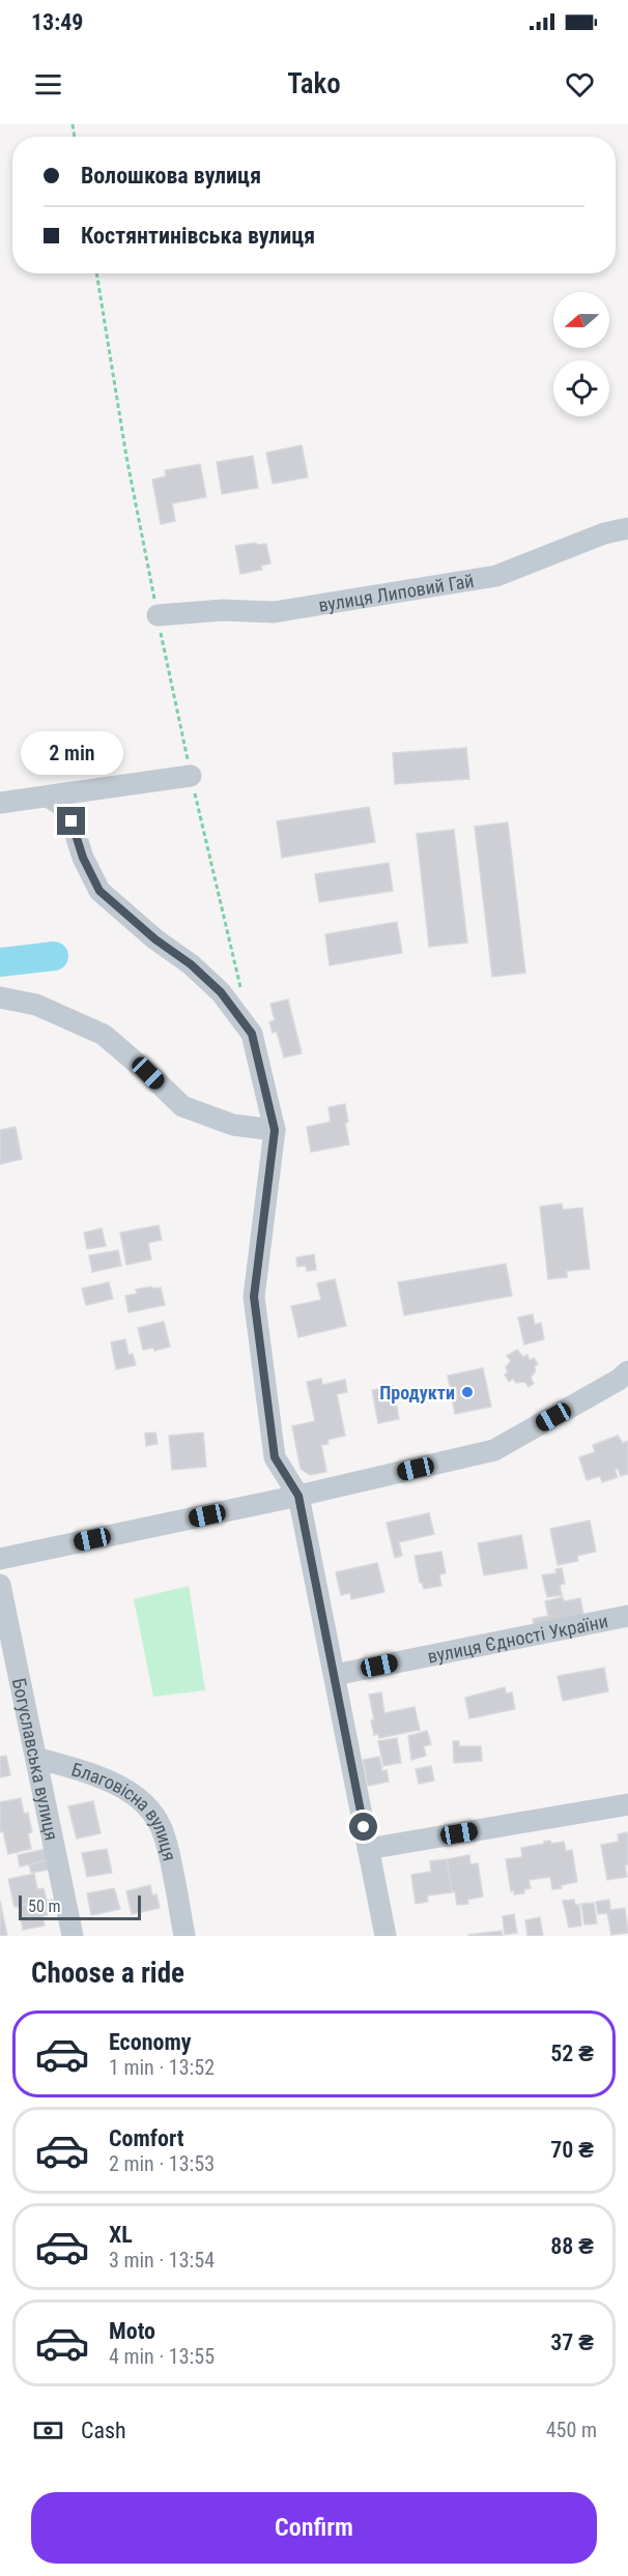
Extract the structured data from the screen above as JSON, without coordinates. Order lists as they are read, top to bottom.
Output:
{
  "streets": {
    "street": [
      "вулиця Липовий Гай",
      "вулиця Єдності України",
      "Богуславська вулиця",
      "Благовісна вулиця"
    ]
  },
  "crossings": [
    ["Богуславська вулиця", "Благовісна вулиця"]
  ],
  "places": ["Продукти"],
  "scale_bar": "50 m",
  "north": "left",
  "page": {
    "status": "13:49",
    "header": "Tako",
    "banner": ["Волошкова вулиця", "Костянтинівська вулиця"],
    "bubble": "2 min",
    "scale": "50 m",
    "heading": "Choose a ride",
    "list": [
      {
        "name": "Economy",
        "note": "1 min · 13:52",
        "value": "52 ₴"
      },
      {
        "name": "Comfort",
        "note": "2 min · 13:53",
        "value": "70 ₴"
      },
      {
        "name": "XL",
        "note": "3 min · 13:54",
        "value": "88 ₴"
      },
      {
        "name": "Moto",
        "note": "4 min · 13:55",
        "value": "37 ₴"
      }
    ],
    "pay": ["Cash", "450 m"],
    "buttons": "Confirm"
  }
}
